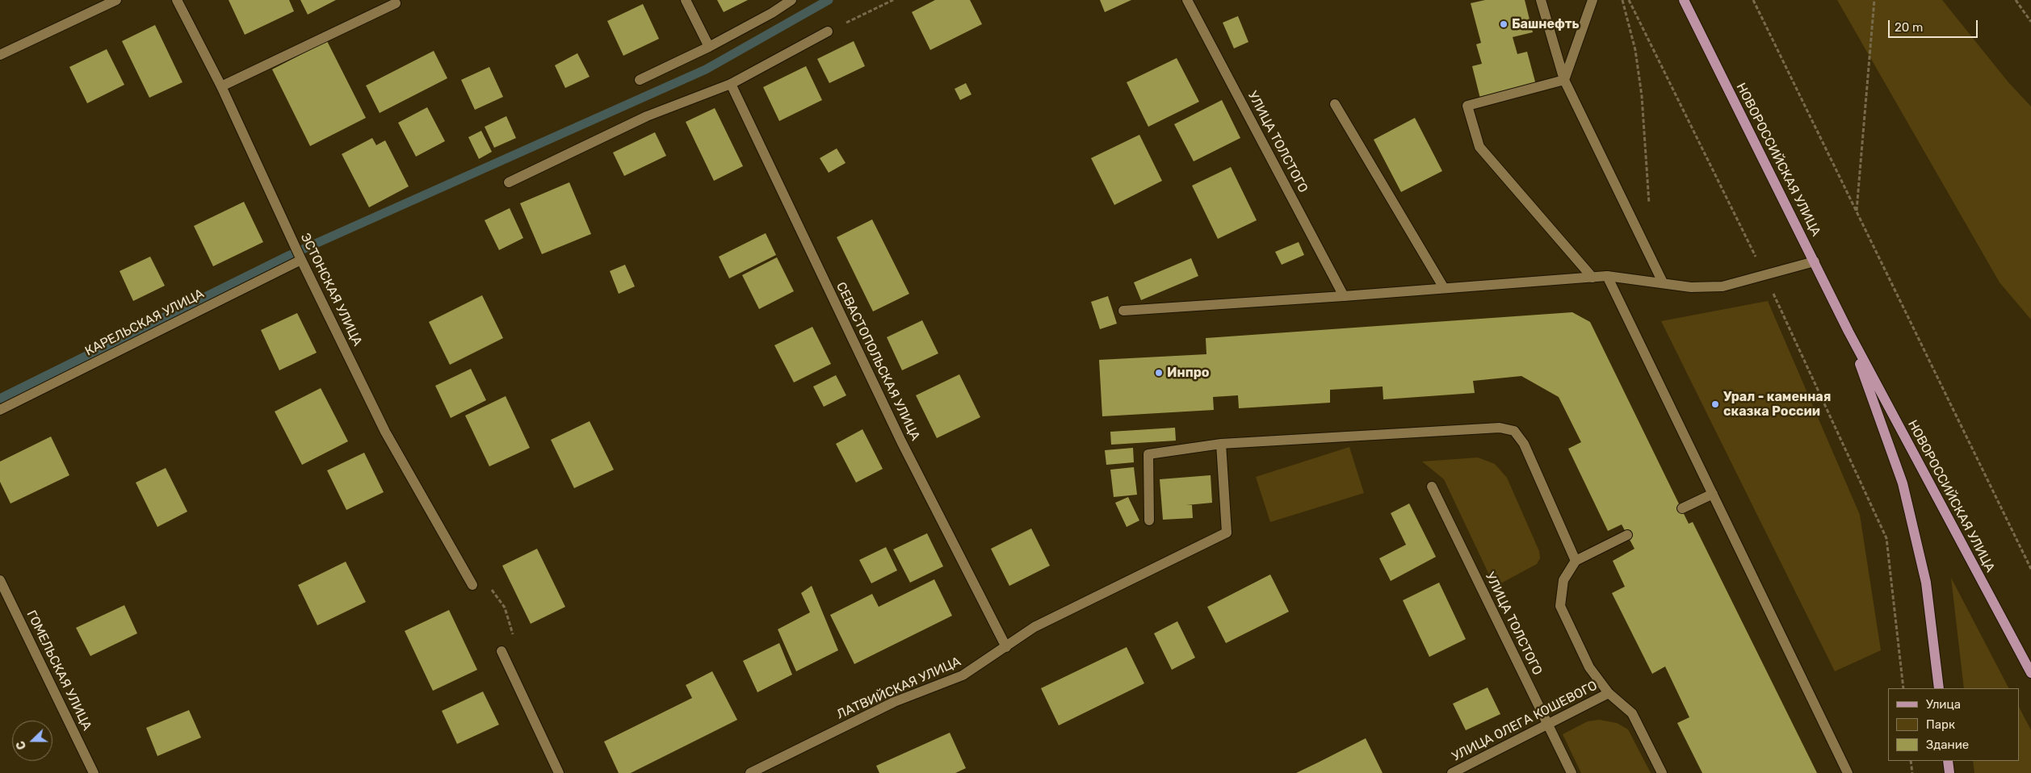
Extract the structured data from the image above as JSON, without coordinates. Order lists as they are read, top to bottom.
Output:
{
  "streets": {
    "main road": ["НОВОРОССИЙСКАЯ УЛИЦА"],
    "street": [
      "УЛИЦА ТОЛСТОГО",
      "ЭСТОНСКАЯ УЛИЦА",
      "КАРЕЛЬСКАЯ УЛИЦА",
      "СЕВАСТОПОЛЬСКАЯ УЛИЦА",
      "ГОМЕЛЬСКАЯ УЛИЦА",
      "ЛАТВИЙСКАЯ УЛИЦА",
      "УЛИЦА ОЛЕГА КОШЕВОГО"
    ]
  },
  "crossings": [
    ["УЛИЦА ТОЛСТОГО", "УЛИЦА ОЛЕГА КОШЕВОГО"],
    ["ЭСТОНСКАЯ УЛИЦА", "КАРЕЛЬСКАЯ УЛИЦА"],
    ["СЕВАСТОПОЛЬСКАЯ УЛИЦА", "ЛАТВИЙСКАЯ УЛИЦА"]
  ],
  "places": ["Башнефть", "Инпро", "Урал - каменная сказка России"],
  "legend": ["Улица", "Парк", "Здание"],
  "scale_bar": "20 m",
  "north": "left"
}
